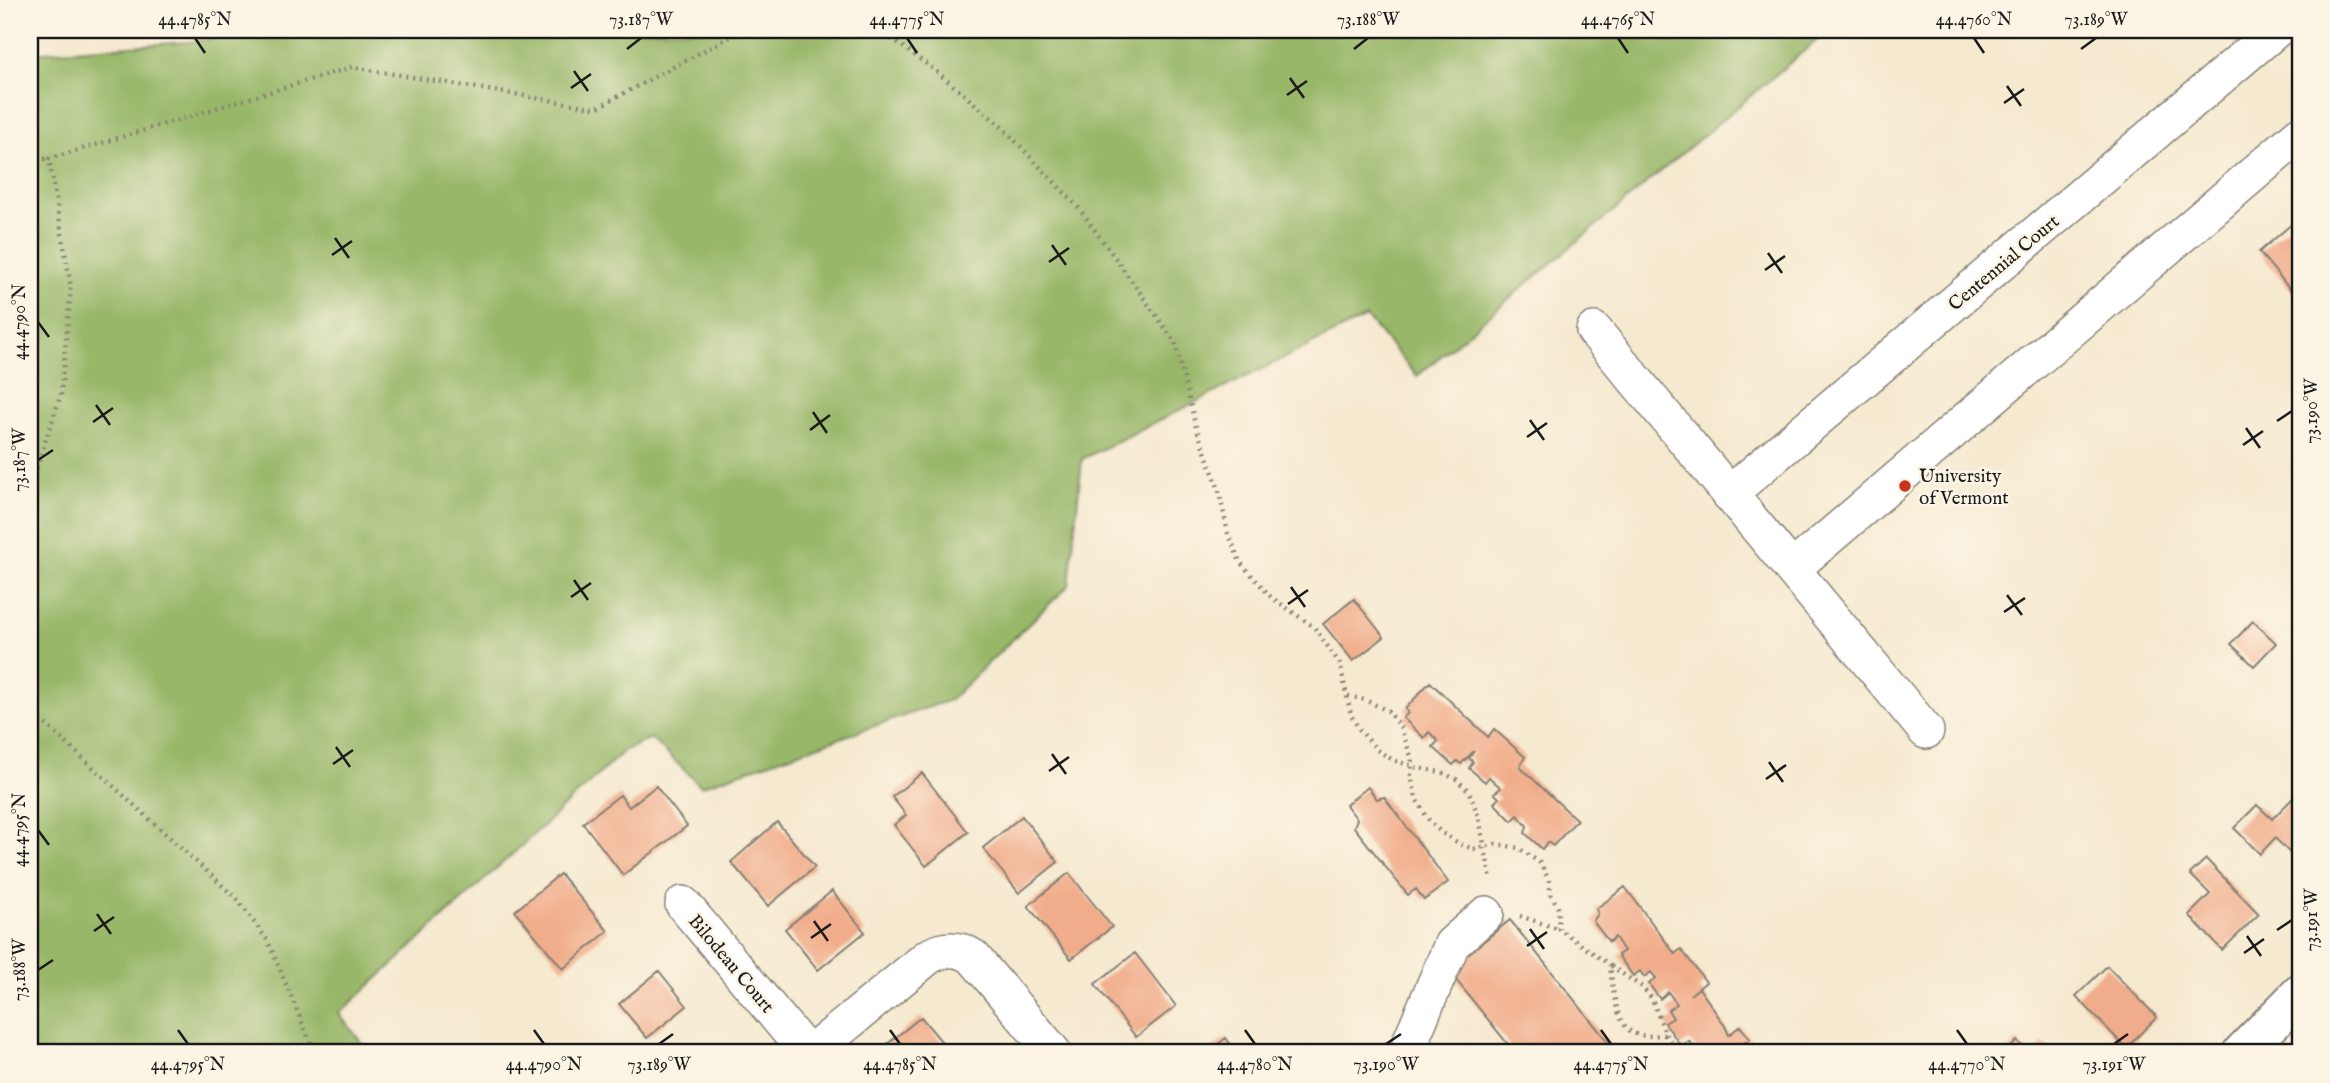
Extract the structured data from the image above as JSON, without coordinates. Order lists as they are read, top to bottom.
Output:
{
  "streets": {
    "street": ["Centennial Court", "Bilodeau Court"]
  },
  "places": ["University of Vermont"],
  "coordinates": [
    "44.4785°N",
    "73.187°W",
    "44.4775°N",
    "73.188°W",
    "44.4765°N",
    "44.4760°N",
    "73.189°W",
    "44.4790°N",
    "73.190°W",
    "44.4795°N",
    "73.191°W",
    "44.4780°N",
    "44.4770°N"
  ]
}
